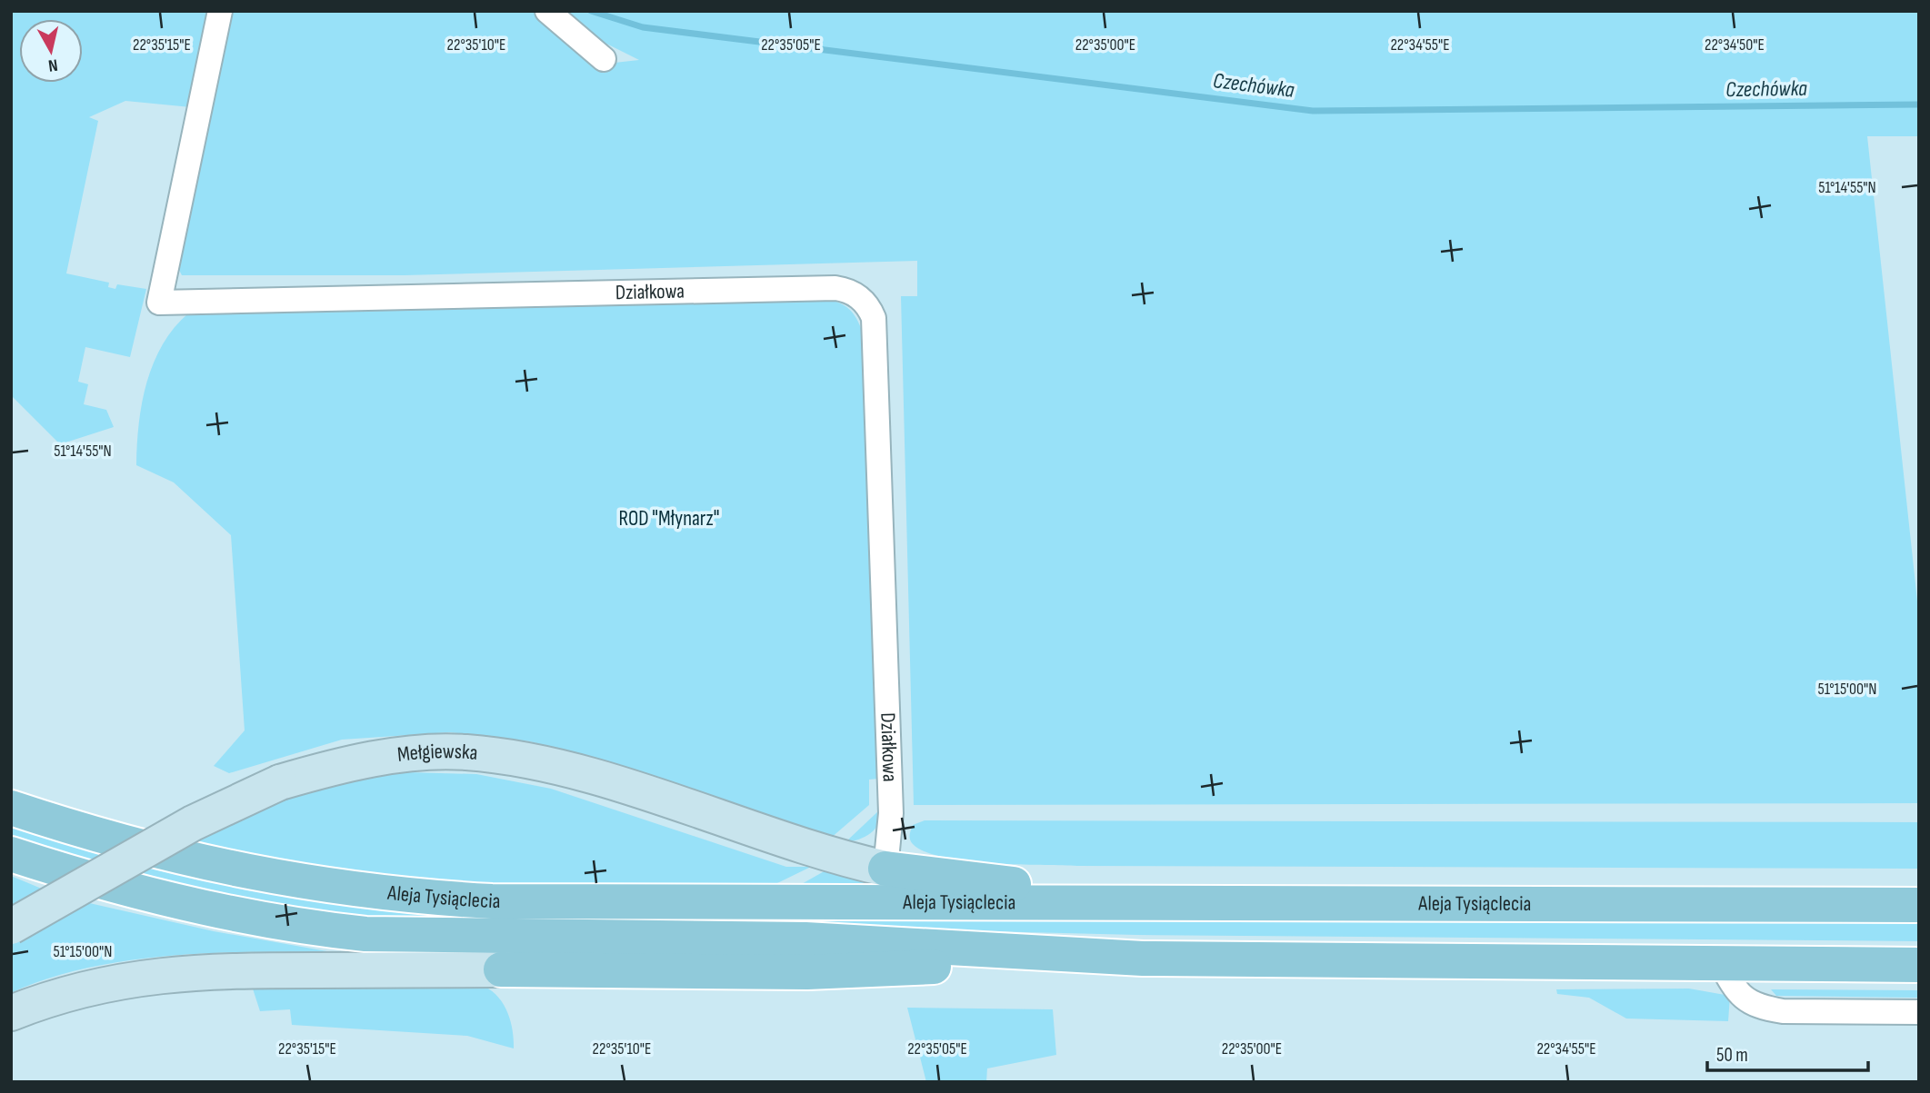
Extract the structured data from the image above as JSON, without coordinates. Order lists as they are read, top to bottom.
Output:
{
  "streets": {
    "main road": ["Mełgiewska", "Aleja Tysiąclecia"],
    "street": ["Działkowa"]
  },
  "crossings": [
    ["Działkowa", "Mełgiewska"]
  ],
  "water": ["Czechówka"],
  "parks": ["ROD \"Młynarz\""],
  "scale_bar": "50 m",
  "north": "bottom",
  "coordinates": [
    "22°35'15\"E",
    "22°35'10\"E",
    "22°35'05\"E",
    "22°35'00\"E",
    "22°34'55\"E",
    "22°34'50\"E",
    "51°14'55\"N",
    "51°15'00\"N"
  ]
}
